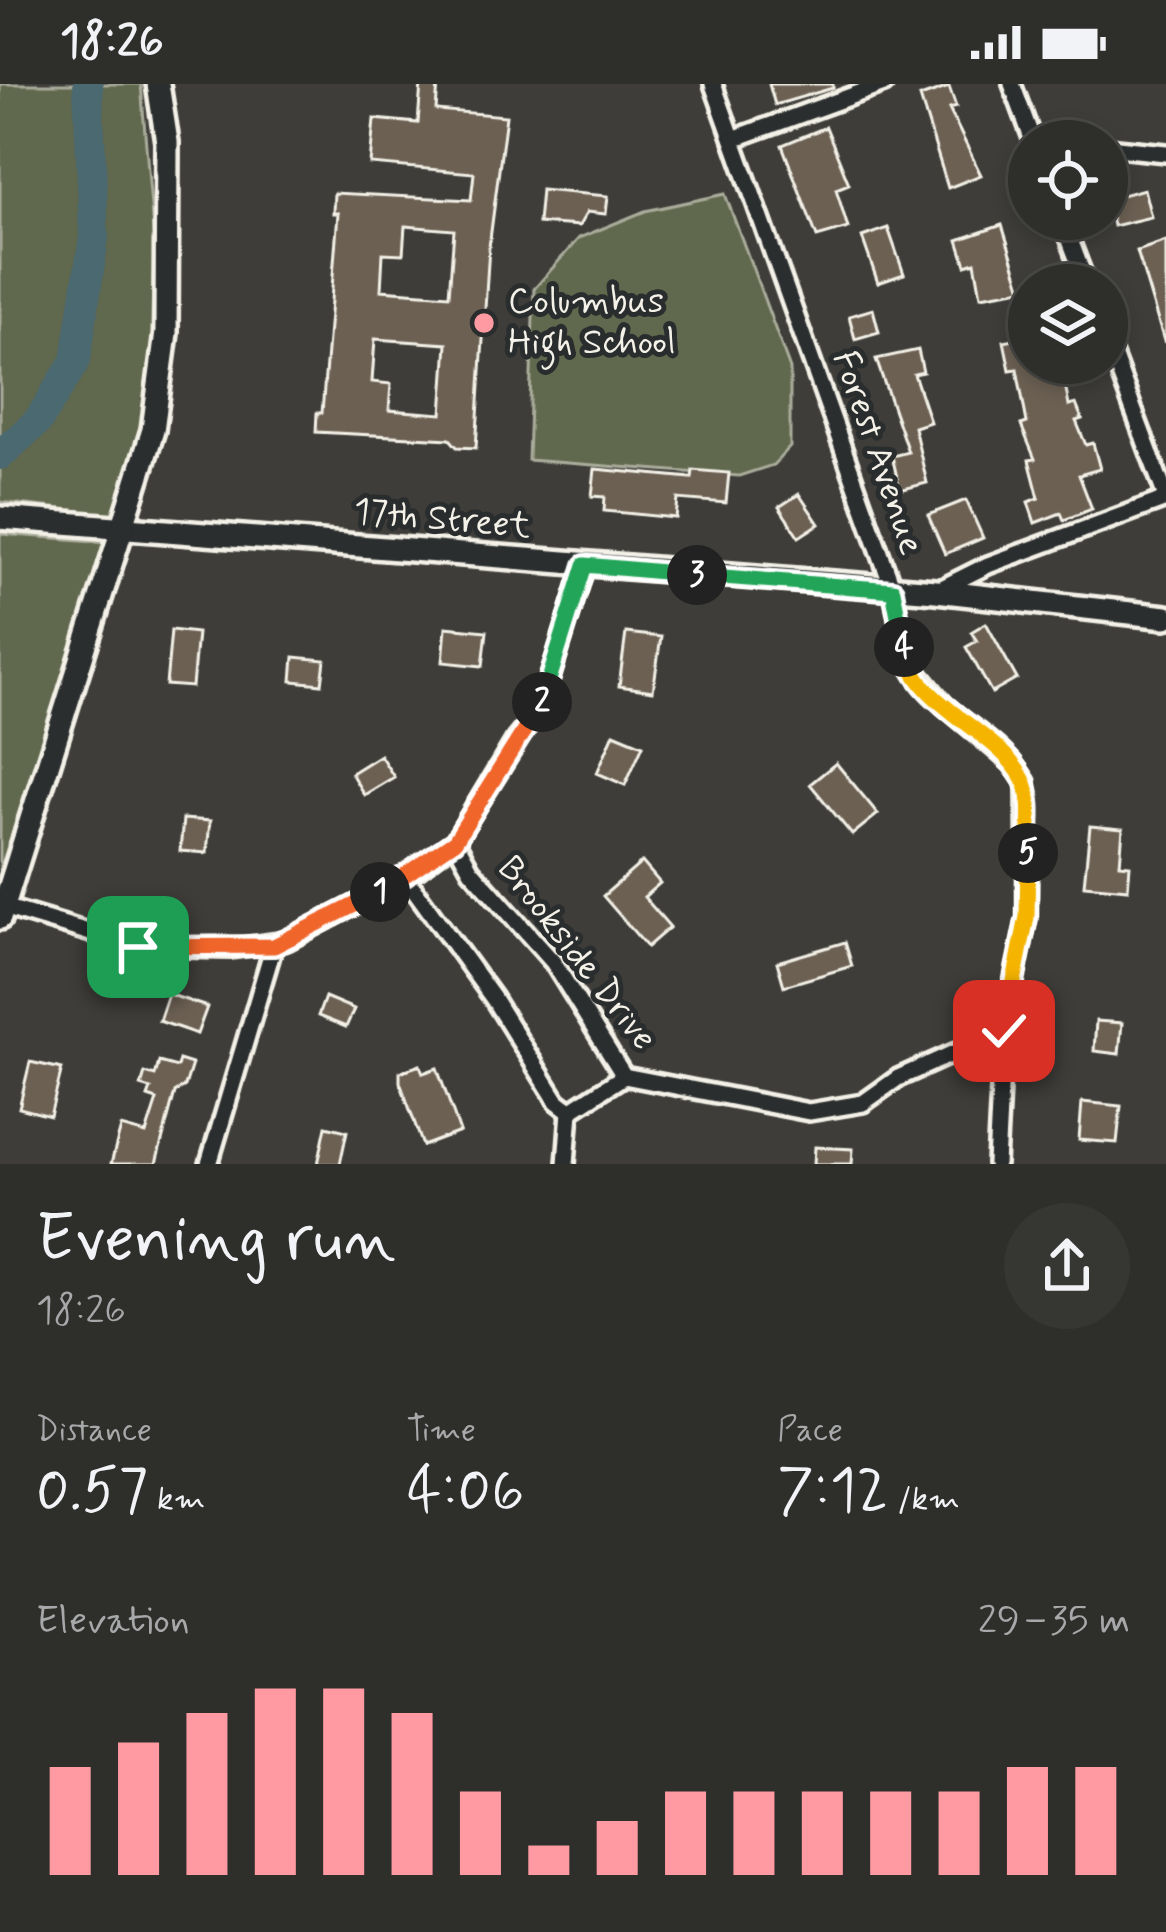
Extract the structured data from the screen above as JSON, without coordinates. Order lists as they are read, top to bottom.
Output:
{
  "streets": {
    "street": ["Forest Avenue", "17th Street", "Brookside Drive"]
  },
  "crossings": [
    ["Forest Avenue", "17th Street"],
    ["Forest Avenue", "Brookside Drive"]
  ],
  "places": ["Columbus High School"],
  "page": {
    "status": "18:26",
    "pins": [
      "3",
      "4",
      "2",
      "5",
      "1"
    ],
    "heading": ["Evening run", "18:26"],
    "stats": [
      ["Distance", "0.57 km"],
      ["Time", "4:06"],
      ["Pace", "7:12 /km"]
    ],
    "chart": ["Elevation", "29–35 m"]
  }
}
